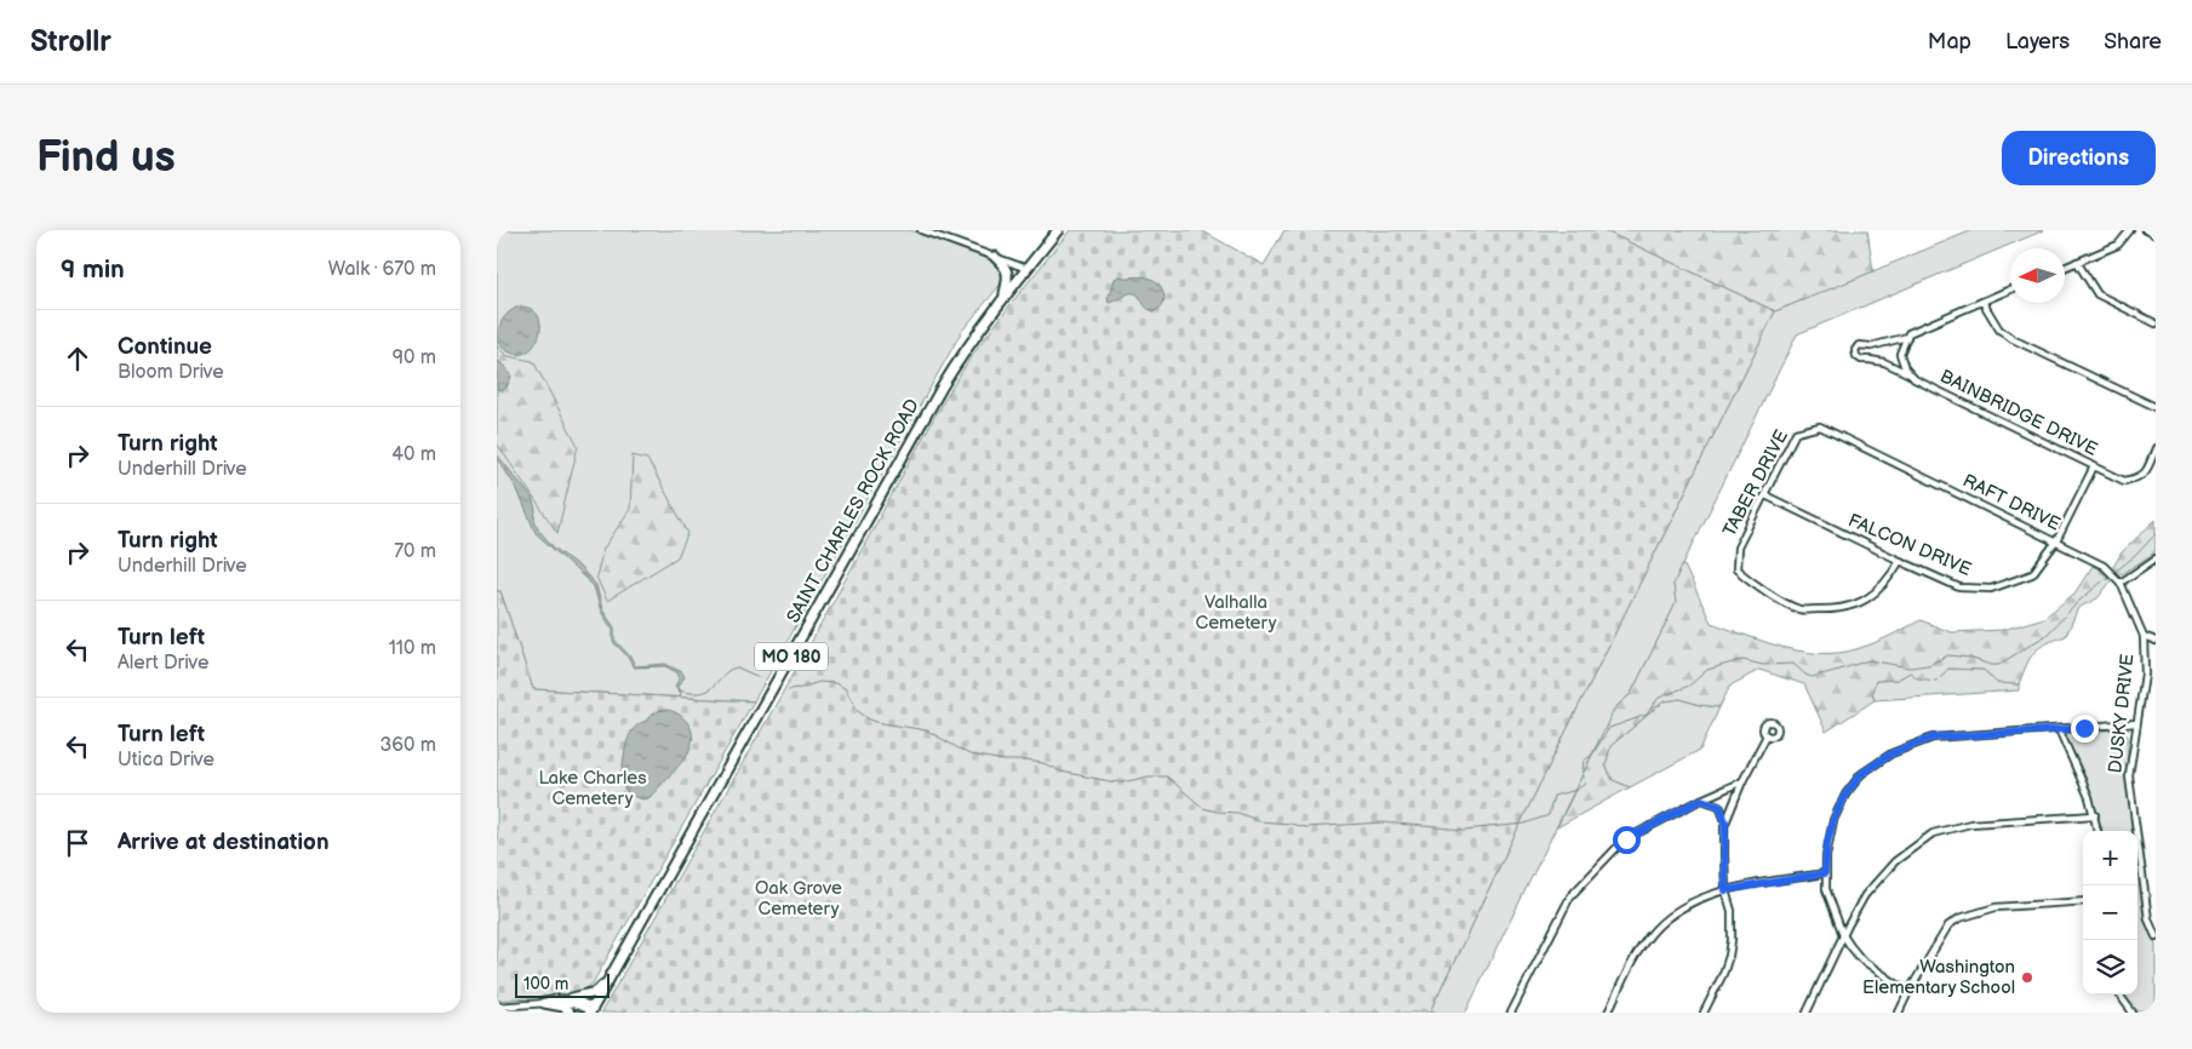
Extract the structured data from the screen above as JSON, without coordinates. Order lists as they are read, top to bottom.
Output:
{
  "streets": {
    "main road": ["SAINT CHARLES ROCK ROAD", "MO 180"],
    "street": [
      "BAINBRIDGE DRIVE",
      "TABER DRIVE",
      "RAFT DRIVE",
      "FALCON DRIVE",
      "DUSKY DRIVE"
    ]
  },
  "crossings": [
    ["BAINBRIDGE DRIVE", "FALCON DRIVE"],
    ["TABER DRIVE", "RAFT DRIVE"],
    ["TABER DRIVE", "FALCON DRIVE"],
    ["RAFT DRIVE", "FALCON DRIVE"],
    ["RAFT DRIVE", "DUSKY DRIVE"]
  ],
  "parks": ["Valhalla Cemetery", "Lake Charles Cemetery", "Oak Grove Cemetery"],
  "places": ["Washington Elementary School"],
  "scale_bar": "100 m",
  "north": "left",
  "page": {
    "header": "Strollr",
    "nav": ["Map", "Layers", "Share"],
    "buttons": "Directions",
    "title": "Find us",
    "heading": ["9 min", "Walk · 670 m"],
    "list": [
      ["Continue", "Bloom Drive", "90 m"],
      ["Turn right", "Underhill Drive", "40 m"],
      ["Turn right", "Underhill Drive", "70 m"],
      ["Turn left", "Alert Drive", "110 m"],
      ["Turn left", "Utica Drive", "360 m"],
      "Arrive at destination"
    ],
    "map_buttons": ["+", "−"],
    "scale": "100 m"
  }
}
